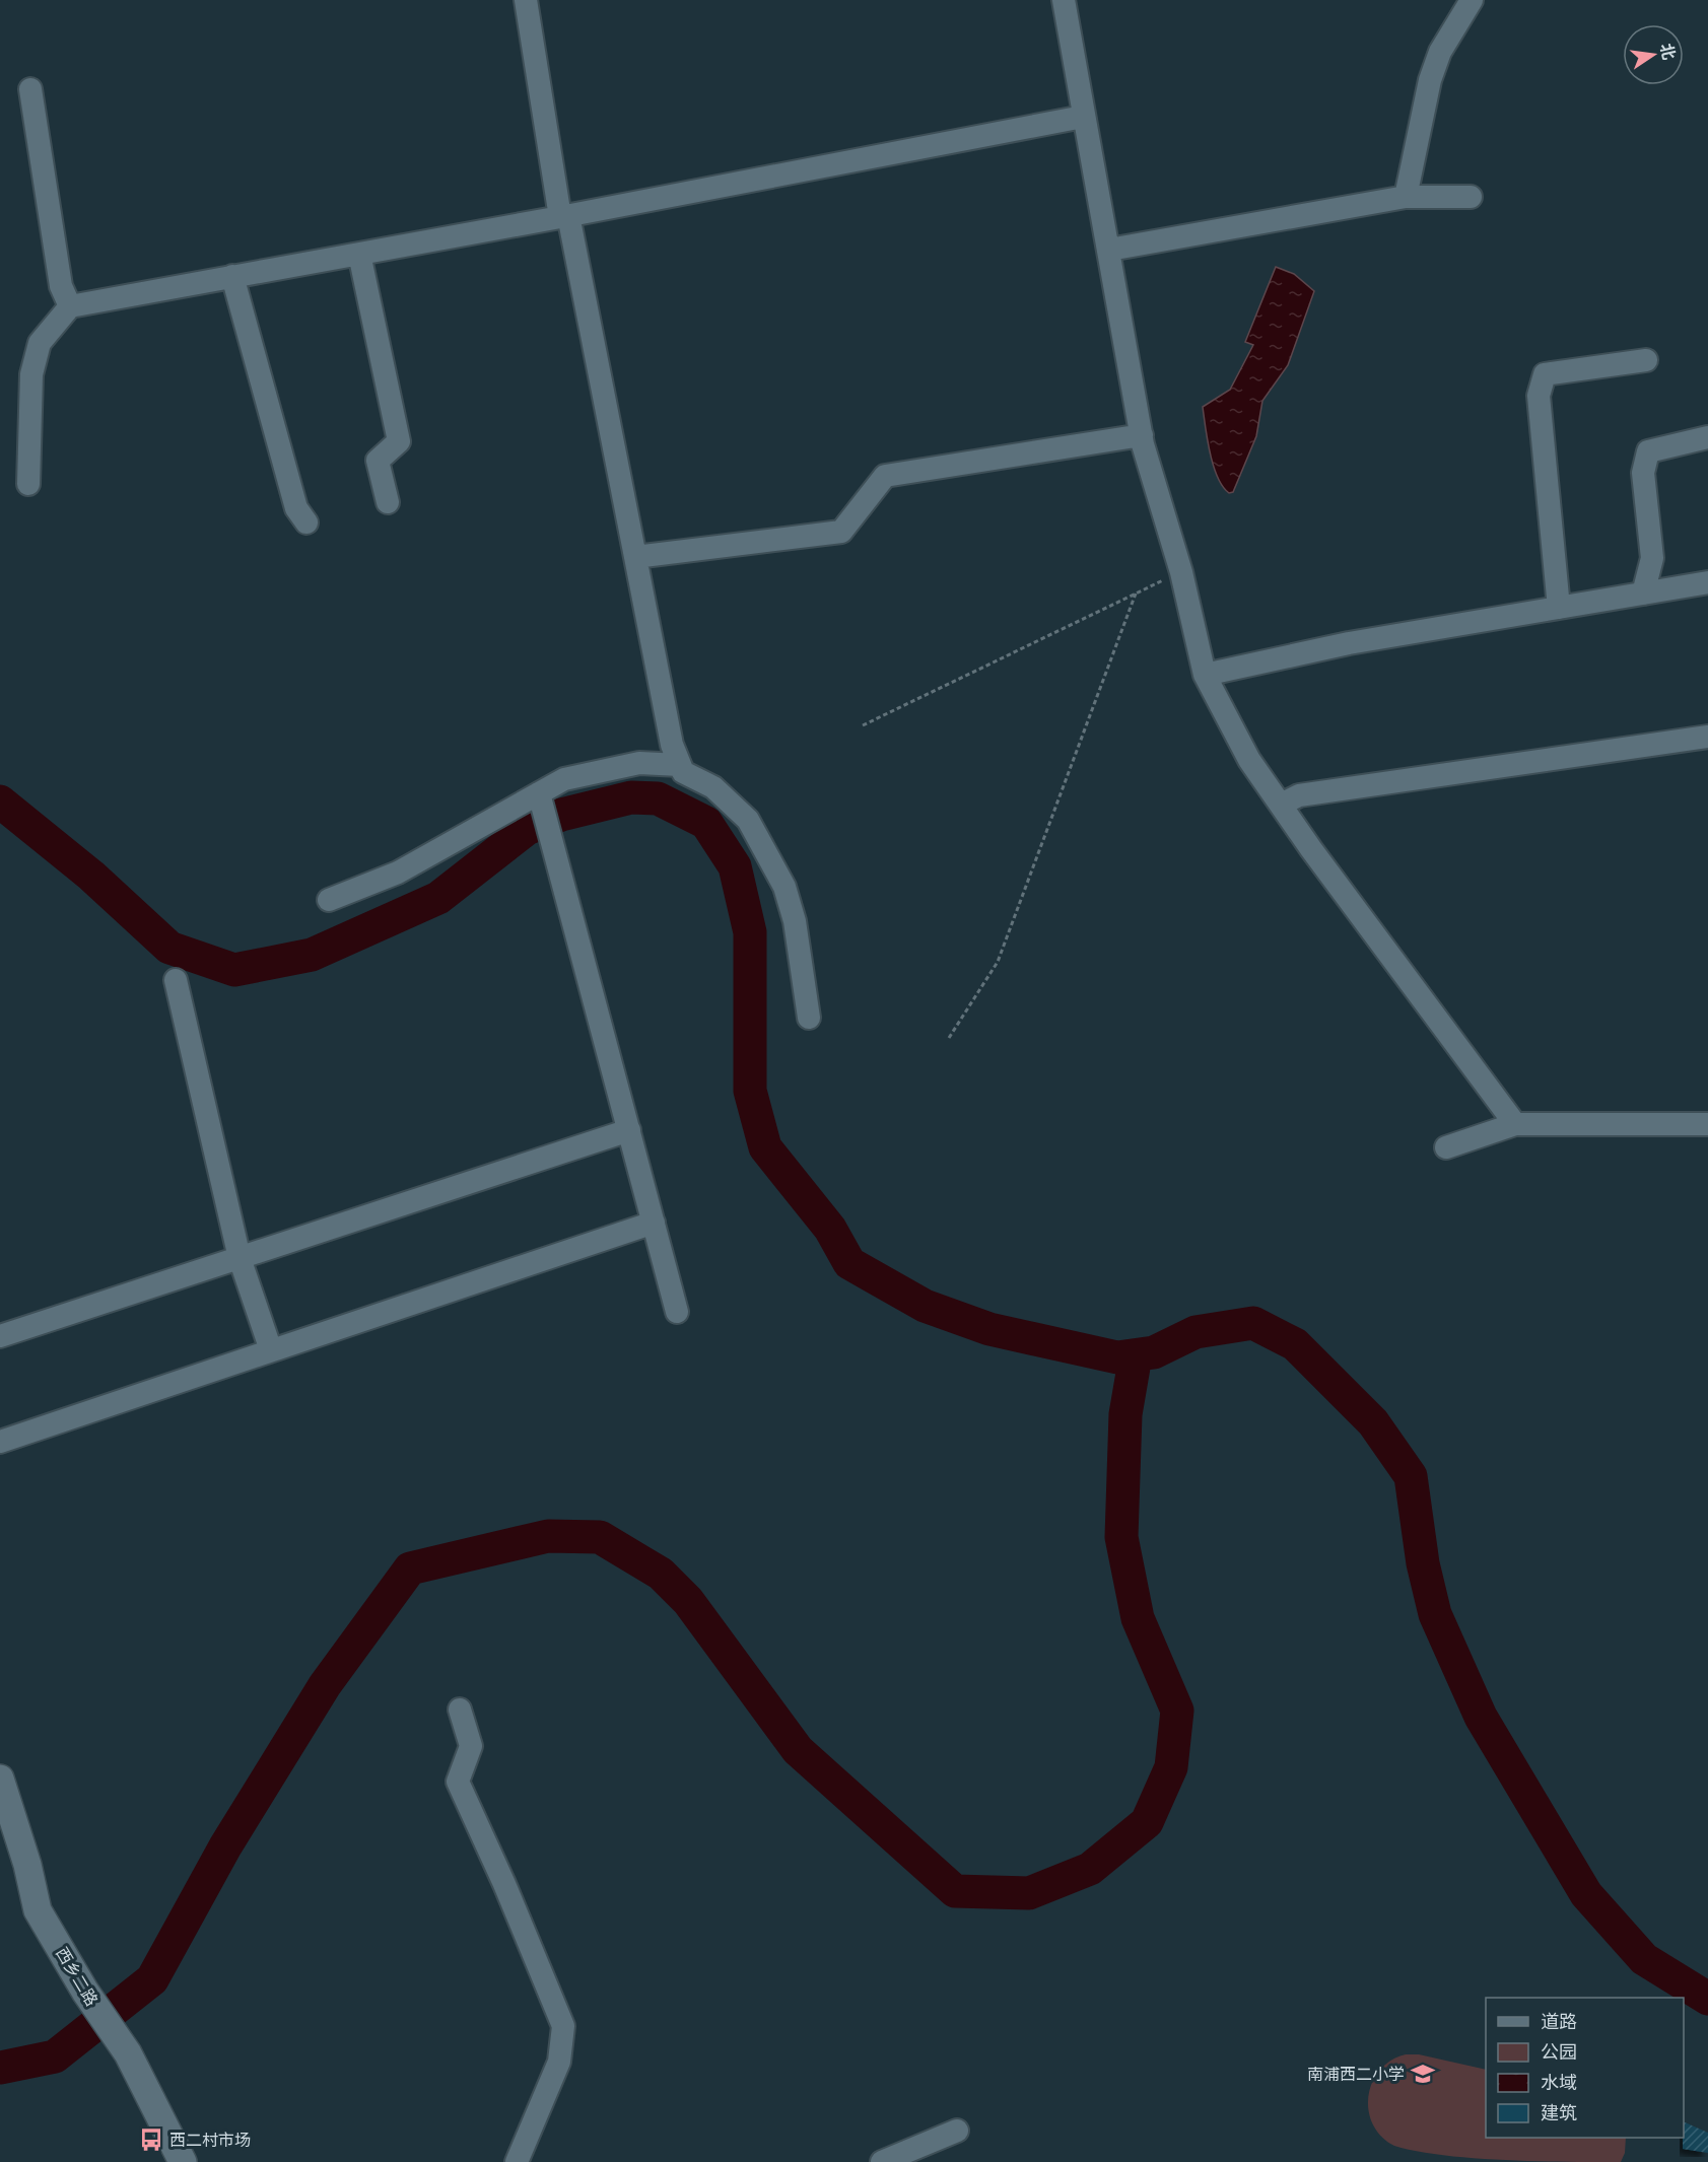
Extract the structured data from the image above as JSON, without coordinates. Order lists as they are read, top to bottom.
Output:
{
  "streets": {
    "street": ["西乡二路"]
  },
  "places": {
    "school or university": ["南浦西二小学"],
    "bus stop": ["西二村市场"]
  },
  "legend": [
    "道路",
    "公园",
    "水域",
    "建筑"
  ],
  "north": "right"
}
